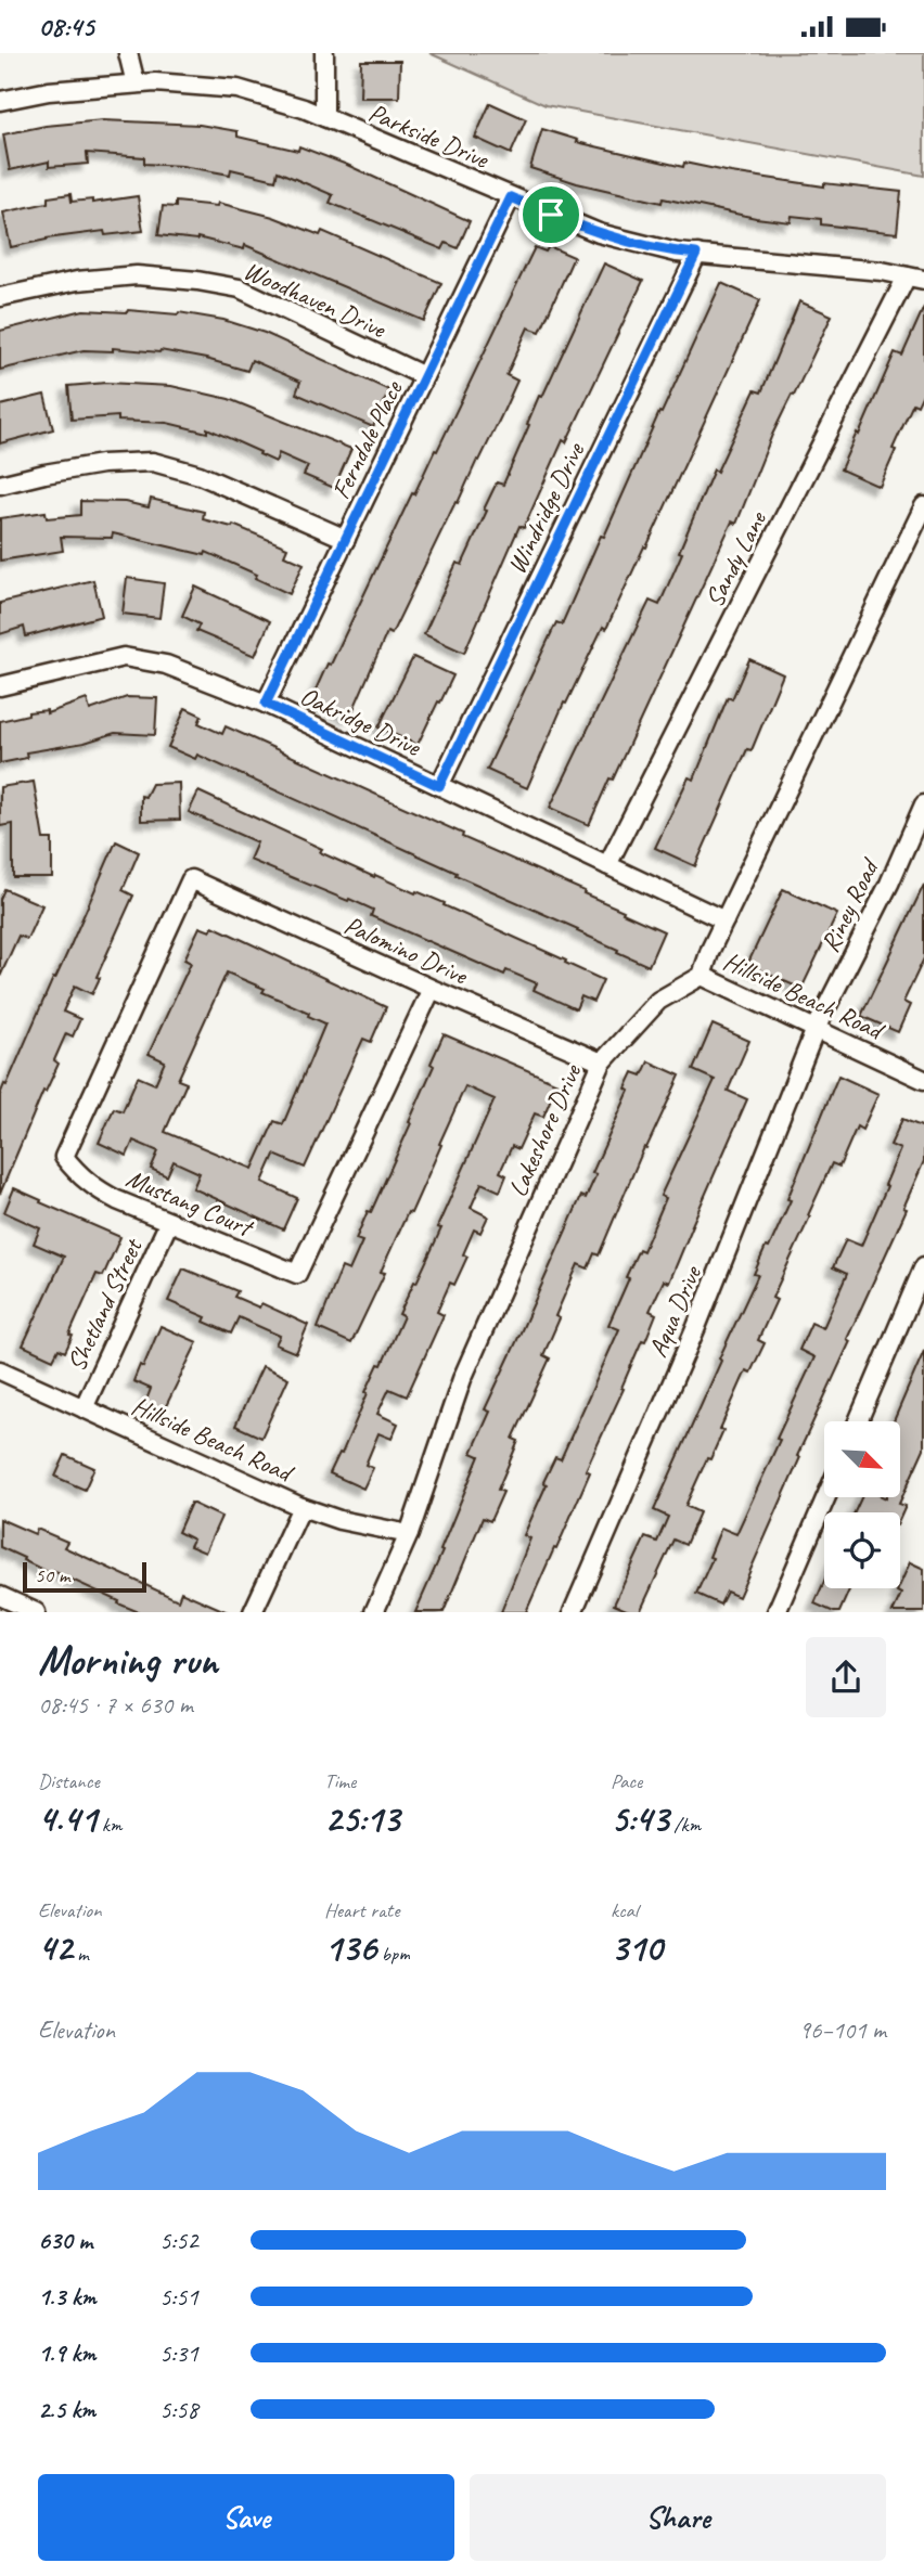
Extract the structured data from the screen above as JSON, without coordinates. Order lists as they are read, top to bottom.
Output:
{
  "streets": {
    "street": [
      "Parkside Drive",
      "Woodhaven Drive",
      "Ferndale Place",
      "Windridge Drive",
      "Sandy Lane",
      "Oakridge Drive",
      "Riney Road",
      "Palomino Drive",
      "Hillside Beach Road",
      "Lakeshore Drive",
      "Mustang Court",
      "Shetland Street",
      "Aqua Drive"
    ]
  },
  "crossings": [
    ["Parkside Drive", "Ferndale Place"],
    ["Parkside Drive", "Windridge Drive"],
    ["Parkside Drive", "Sandy Lane"],
    ["Woodhaven Drive", "Ferndale Place"],
    ["Ferndale Place", "Oakridge Drive"],
    ["Windridge Drive", "Oakridge Drive"],
    ["Sandy Lane", "Oakridge Drive"],
    ["Riney Road", "Hillside Beach Road"],
    ["Riney Road", "Aqua Drive"],
    ["Palomino Drive", "Lakeshore Drive"],
    ["Palomino Drive", "Mustang Court"],
    ["Hillside Beach Road", "Lakeshore Drive"],
    ["Hillside Beach Road", "Shetland Street"],
    ["Hillside Beach Road", "Aqua Drive"],
    ["Mustang Court", "Shetland Street"]
  ],
  "scale_bar": "50 m",
  "north": "bottom right",
  "page": {
    "status": "08:45",
    "scale": "50 m",
    "heading": ["Morning run", "08:45 · 7 × 630 m"],
    "stats": [
      ["Distance", "4.41 km"],
      ["Time", "25:13"],
      ["Pace", "5:43 /km"],
      ["Elevation", "42 m"],
      ["Heart rate", "136 bpm"],
      ["kcal", "310"]
    ],
    "chart": ["Elevation", "96–101 m"],
    "list": [
      {
        "name": "630 m",
        "note": "5:52"
      },
      {
        "name": "1.3 km",
        "note": "5:51"
      },
      {
        "name": "1.9 km",
        "note": "5:31"
      },
      {
        "name": "2.5 km",
        "note": "5:58"
      }
    ],
    "buttons": ["Save", "Share"]
  }
}
